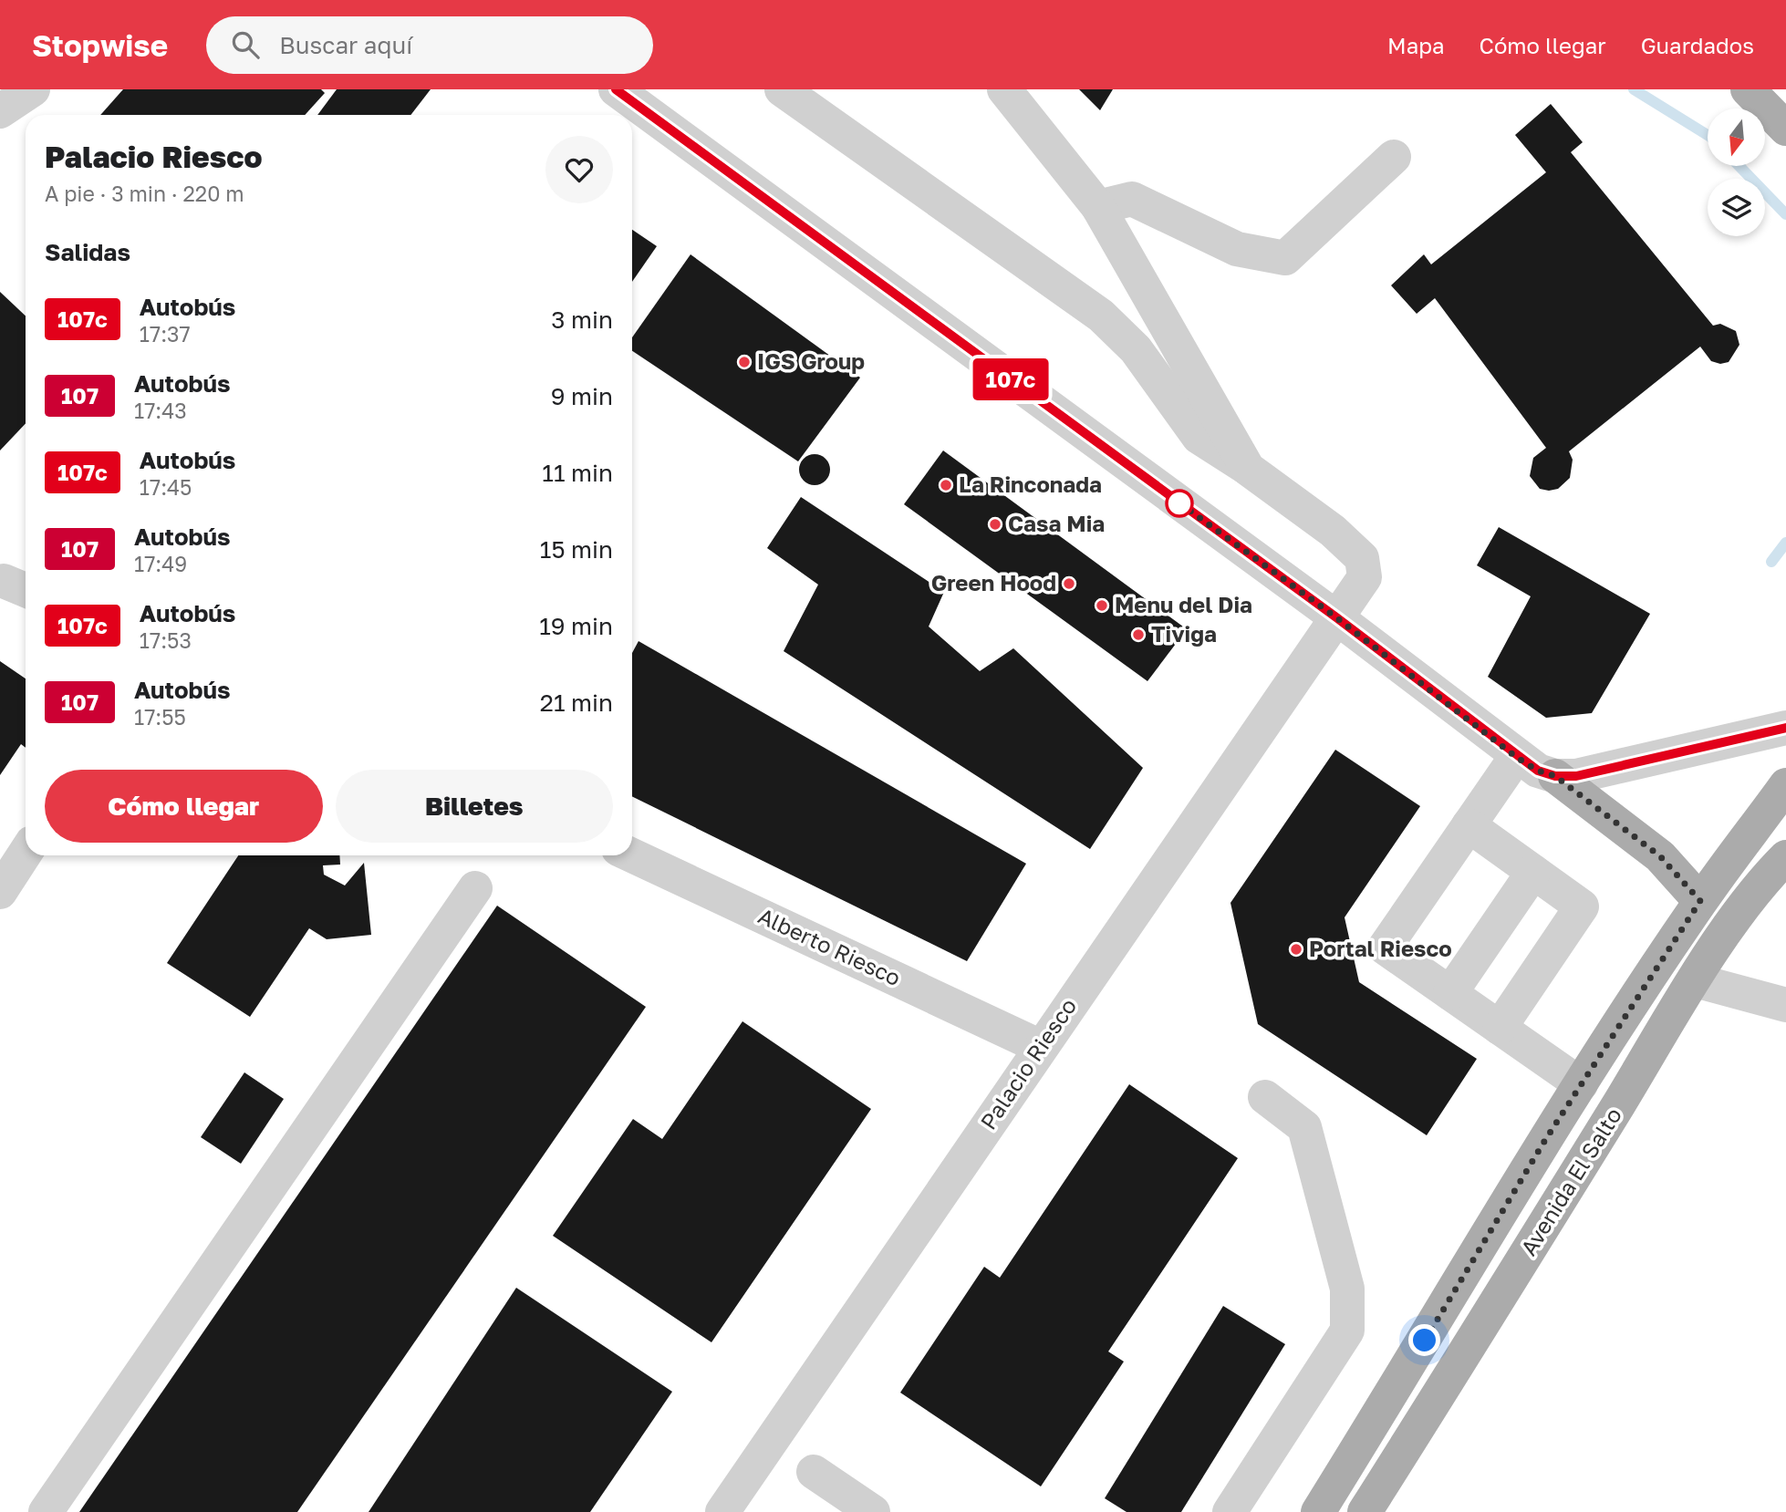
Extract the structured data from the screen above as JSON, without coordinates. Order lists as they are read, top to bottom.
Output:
{
  "streets": {
    "main road": ["Avenida El Salto"],
    "street": ["Alberto Riesco", "Palacio Riesco"]
  },
  "crossings": [
    ["Alberto Riesco", "Palacio Riesco"]
  ],
  "places": [
    "IGS Group",
    "La Rinconada",
    "Casa Mia",
    "Green Hood",
    "Menu del Dia",
    "Tiviga",
    "Portal Riesco"
  ],
  "lines": ["bus line 107c"],
  "north": "bottom",
  "page": {
    "header": "Stopwise",
    "search": "Buscar aquí",
    "nav": ["Mapa", "Cómo llegar", "Guardados"],
    "on_map": "107c",
    "heading": [
      ["Palacio Riesco", "A pie · 3 min · 220 m"],
      "Salidas"
    ],
    "list": [
      {
        "mark": "107c",
        "name": "Autobús",
        "note": "17:37",
        "value": "3 min"
      },
      {
        "mark": "107",
        "name": "Autobús",
        "note": "17:43",
        "value": "9 min"
      },
      {
        "mark": "107c",
        "name": "Autobús",
        "note": "17:45",
        "value": "11 min"
      },
      {
        "mark": "107",
        "name": "Autobús",
        "note": "17:49",
        "value": "15 min"
      },
      {
        "mark": "107c",
        "name": "Autobús",
        "note": "17:53",
        "value": "19 min"
      },
      {
        "mark": "107",
        "name": "Autobús",
        "note": "17:55",
        "value": "21 min"
      }
    ],
    "buttons": ["Cómo llegar", "Billetes"]
  }
}
